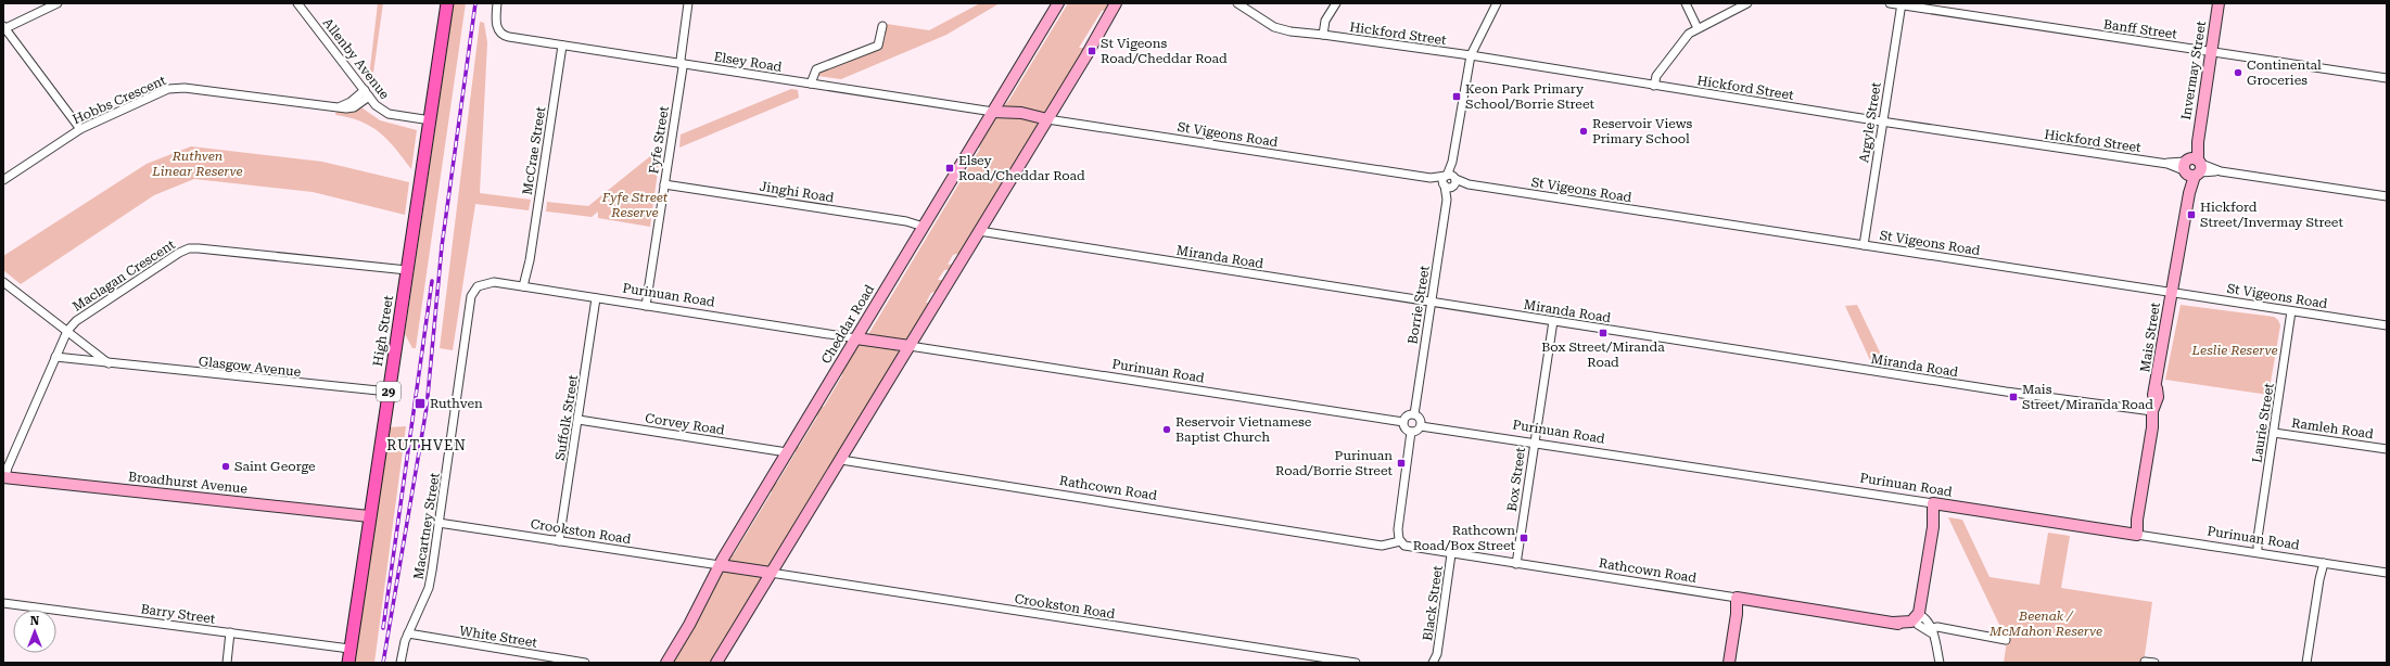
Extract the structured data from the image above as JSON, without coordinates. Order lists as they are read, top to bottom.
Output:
{
  "streets": {
    "main road": [
      "Invermay Street",
      "Purinuan Road",
      "Cheddar Road",
      "High Street",
      "Mais Street",
      "29",
      "Broadhurst Avenue",
      "Rathcown Road"
    ],
    "street": [
      "Banff Street",
      "Hickford Street",
      "Allenby Avenue",
      "Elsey Road",
      "Hobbs Crescent",
      "Argyle Street",
      "St Vigeons Road",
      "Fyfe Street",
      "McCrae Street",
      "Jinghi Road",
      "Miranda Road",
      "Maclagan Crescent",
      "Borrie Street",
      "Glasgow Avenue",
      "Suffolk Street",
      "Laurie Street",
      "Corvey Road",
      "Ramleh Road",
      "Box Street",
      "Macartney Street",
      "Crookston Road",
      "Black Street",
      "Barry Street",
      "White Street"
    ]
  },
  "crossings": [
    ["Banff Street", "Invermay Street"],
    ["Banff Street", "Argyle Street"],
    ["Hickford Street", "Invermay Street"],
    ["Hickford Street", "Argyle Street"],
    ["Hickford Street", "Borrie Street"],
    ["Allenby Avenue", "Hobbs Crescent"],
    ["Allenby Avenue", "High Street"],
    ["Elsey Road", "Fyfe Street"],
    ["Elsey Road", "McCrae Street"],
    ["Elsey Road", "Cheddar Road"],
    ["Invermay Street", "St Vigeons Road"],
    ["Invermay Street", "Mais Street"],
    ["Argyle Street", "St Vigeons Road"],
    ["St Vigeons Road", "Borrie Street"],
    ["St Vigeons Road", "Mais Street"],
    ["St Vigeons Road", "Laurie Street"],
    ["Fyfe Street", "Jinghi Road"],
    ["Fyfe Street", "Purinuan Road"],
    ["McCrae Street", "Purinuan Road"],
    ["Jinghi Road", "Cheddar Road"],
    ["Miranda Road", "Borrie Street"],
    ["Miranda Road", "Mais Street"],
    ["Miranda Road", "Box Street"],
    ["Maclagan Crescent", "High Street"],
    ["Maclagan Crescent", "Glasgow Avenue"],
    ["Maclagan Crescent", "Broadhurst Avenue"],
    ["Purinuan Road", "Borrie Street"],
    ["Purinuan Road", "Cheddar Road"],
    ["Purinuan Road", "Mais Street"],
    ["Purinuan Road", "Suffolk Street"],
    ["Purinuan Road", "Laurie Street"],
    ["Purinuan Road", "Box Street"],
    ["Purinuan Road", "Macartney Street"],
    ["Cheddar Road", "Corvey Road"],
    ["Cheddar Road", "Crookston Road"],
    ["High Street", "Glasgow Avenue"],
    ["High Street", "Broadhurst Avenue"],
    ["High Street", "Barry Street"],
    ["Suffolk Street", "Corvey Road"],
    ["Suffolk Street", "Crookston Road"],
    ["Laurie Street", "Ramleh Road"],
    ["Box Street", "Rathcown Road"],
    ["Rathcown Road", "Black Street"],
    ["Macartney Street", "Crookston Road"],
    ["Macartney Street", "White Street"]
  ],
  "districts": ["RUTHVEN"],
  "parks": [
    "Ruthven Linear Reserve",
    "Fyfe Street Reserve",
    "Leslie Reserve",
    "Beenak / McMahon Reserve"
  ],
  "places": {
    "transit": [
      "St Vigeons Road/Cheddar Road",
      "Keon Park Primary School/Borrie Street",
      "Elsey Road/Cheddar Road",
      "Hickford Street/Invermay Street",
      "Box Street/Miranda Road",
      "Mais Street/Miranda Road",
      "Ruthven",
      "Purinuan Road/Borrie Street",
      "Rathcown Road/Box Street"
    ],
    "other": [
      "Continental Groceries",
      "Reservoir Views Primary School",
      "Reservoir Vietnamese Baptist Church",
      "Saint George"
    ]
  },
  "north": "top"
}
